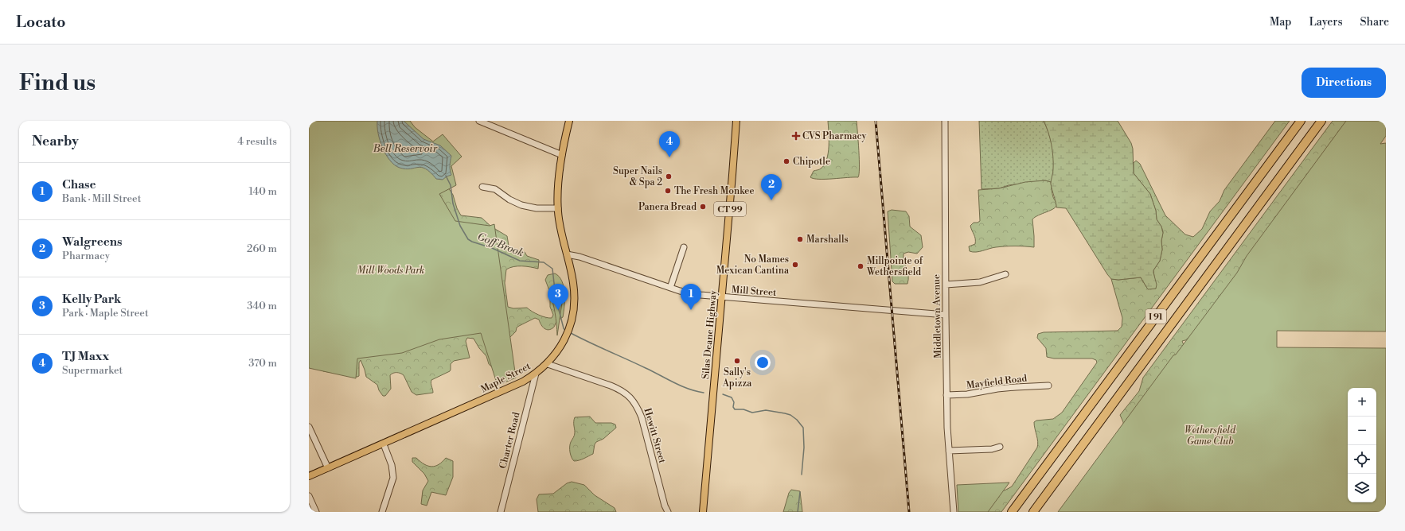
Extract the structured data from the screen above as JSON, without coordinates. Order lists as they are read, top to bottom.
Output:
{
  "streets": {
    "highway": ["I 91"],
    "main road": ["CT 99", "Silas Deane Highway", "Maple Street"],
    "street": [
      "Mill Street",
      "Middletown Avenue",
      "Mayfield Road",
      "Hewitt Street",
      "Charter Road"
    ]
  },
  "crossings": [
    ["Mill Street", "Middletown Avenue"],
    ["Mill Street", "Silas Deane Highway"],
    ["Mill Street", "Maple Street"],
    ["Middletown Avenue", "Mayfield Road"],
    ["Maple Street", "Hewitt Street"],
    ["Maple Street", "Charter Road"]
  ],
  "water": ["Bell Reservoir", "Goff Brook"],
  "parks": ["Mill Woods Park", "Wethersfield Game Club"],
  "places": {
    "health": ["CVS Pharmacy"],
    "other": [
      "Chipotle",
      "Super Nails & Spa 2",
      "The Fresh Monkee",
      "Panera Bread",
      "Marshalls",
      "No Mames Mexican Cantina",
      "Millpointe of Wethersfield",
      "Sally's Apizza"
    ]
  },
  "page": {
    "header": "Locato",
    "nav": ["Map", "Layers", "Share"],
    "buttons": "Directions",
    "title": "Find us",
    "heading": ["Nearby", "4 results"],
    "pins": [
      "4",
      "2",
      "1",
      "3"
    ],
    "list": [
      {
        "mark": "1",
        "name": "Chase",
        "note": "Bank · Mill Street",
        "value": "140 m"
      },
      {
        "mark": "2",
        "name": "Walgreens",
        "note": "Pharmacy",
        "value": "260 m"
      },
      {
        "mark": "3",
        "name": "Kelly Park",
        "note": "Park · Maple Street",
        "value": "340 m"
      },
      {
        "mark": "4",
        "name": "TJ Maxx",
        "note": "Supermarket",
        "value": "370 m"
      }
    ],
    "map_buttons": ["+", "−"]
  }
}
